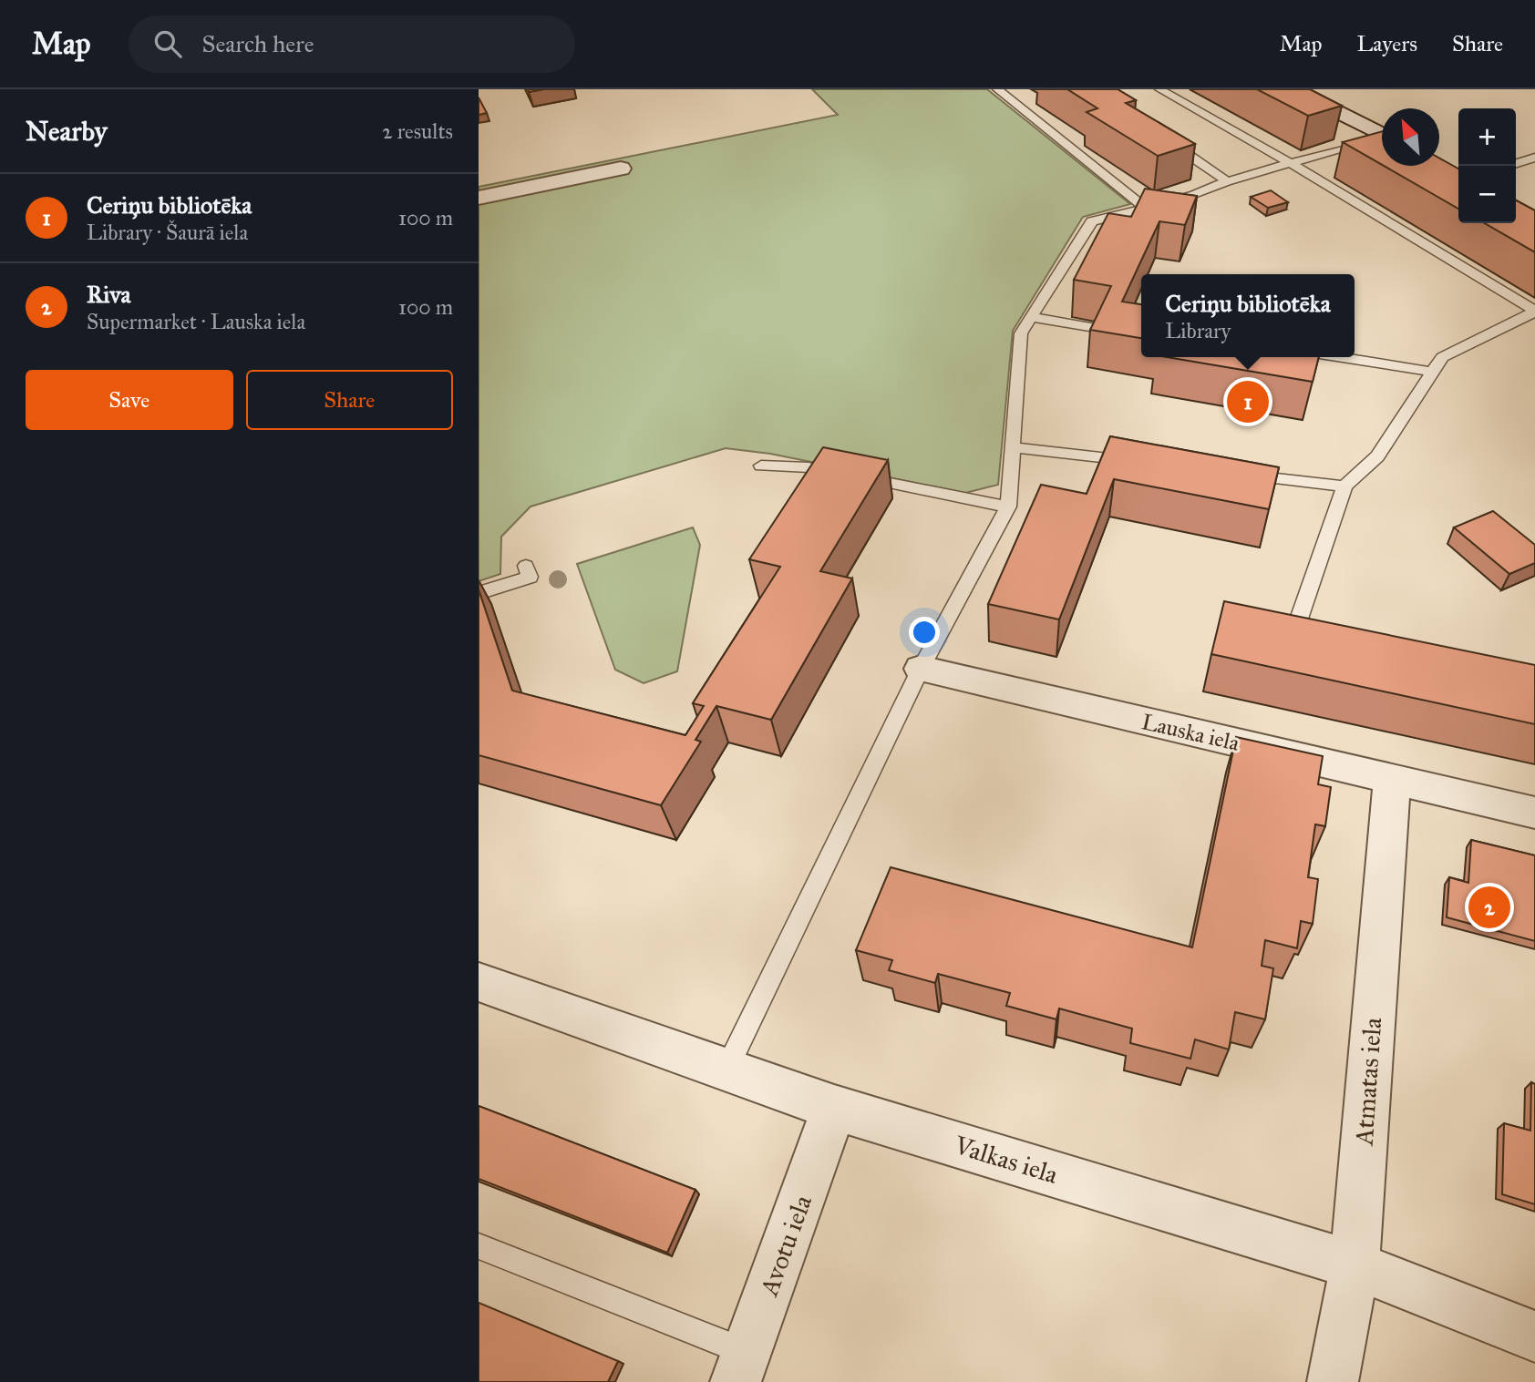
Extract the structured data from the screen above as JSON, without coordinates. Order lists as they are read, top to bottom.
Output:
{
  "streets": {
    "street": [
      "Lauska iela",
      "Atmatas iela",
      "Valkas iela",
      "Avotu iela"
    ]
  },
  "crossings": [
    ["Lauska iela", "Atmatas iela"],
    ["Atmatas iela", "Valkas iela"],
    ["Valkas iela", "Avotu iela"]
  ],
  "north": "top left",
  "page": {
    "header": "Map",
    "search": "Search here",
    "nav": ["Map", "Layers", "Share"],
    "heading": ["Nearby", "2 results"],
    "map_buttons": ["+", "−"],
    "list": [
      {
        "mark": "1",
        "name": "Ceriņu bibliotēka",
        "note": "Library · Šaurā iela",
        "value": "100 m"
      },
      {
        "mark": "2",
        "name": "Riva",
        "note": "Supermarket · Lauska iela",
        "value": "100 m"
      }
    ],
    "popup": ["Ceriņu bibliotēka", "Library"],
    "buttons": ["Save", "Share"],
    "pins": ["1", "2"]
  }
}
